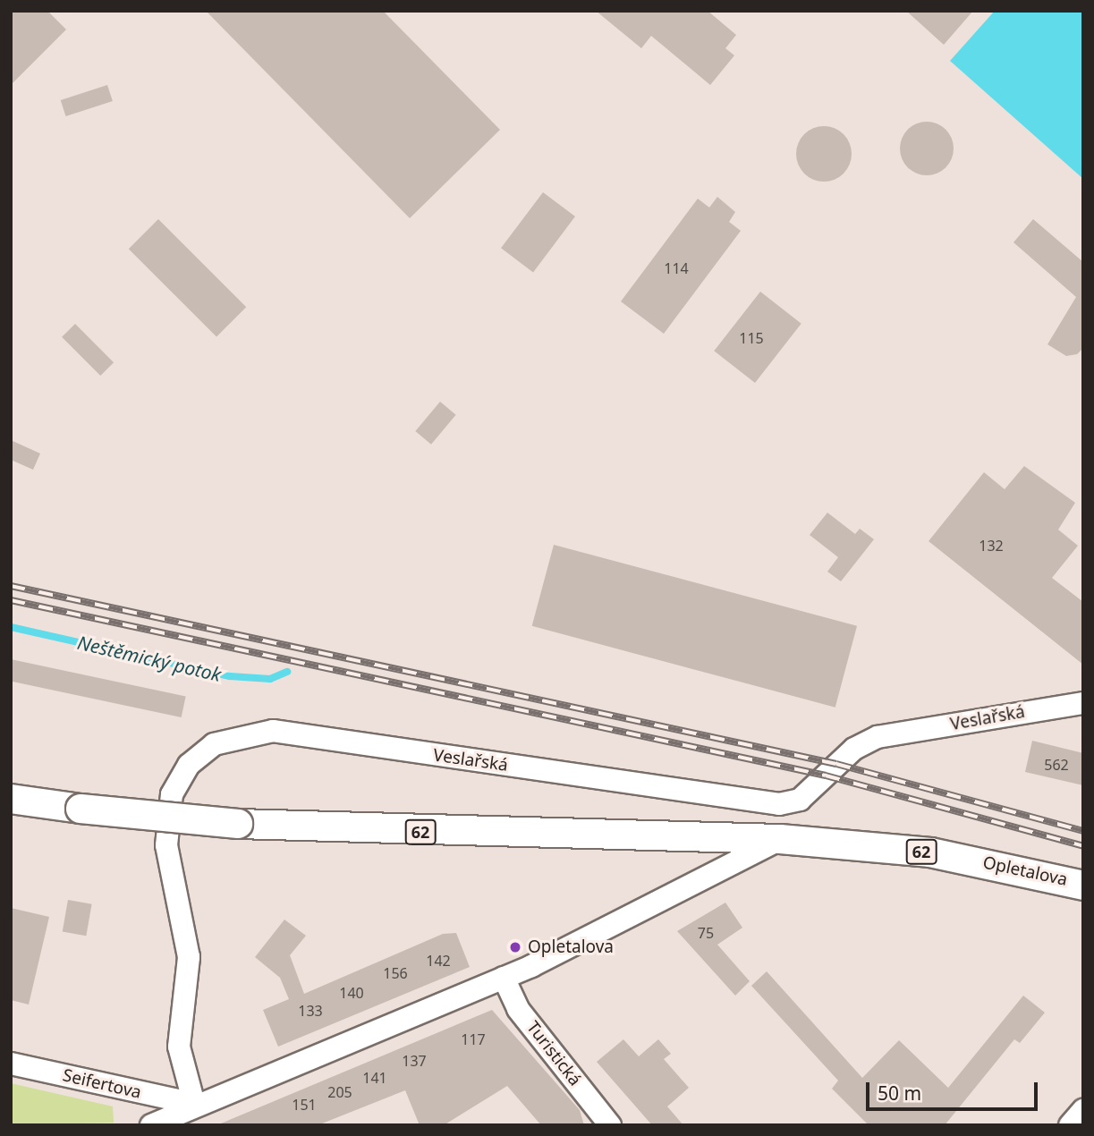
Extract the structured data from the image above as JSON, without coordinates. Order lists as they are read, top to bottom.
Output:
{
  "streets": {
    "main road": ["62", "Opletalova"],
    "street": ["Veslařská", "Turistická", "Seifertova"]
  },
  "crossings": [
    ["Veslařská", "Seifertova"]
  ],
  "water": ["Neštěmický potok"],
  "places": ["Opletalova"],
  "house_numbers": [
    "114",
    "115",
    "132",
    "562",
    "75",
    "142",
    "156",
    "140",
    "133",
    "117",
    "137",
    "141",
    "205",
    "151"
  ],
  "scale_bar": "50 m"
}
